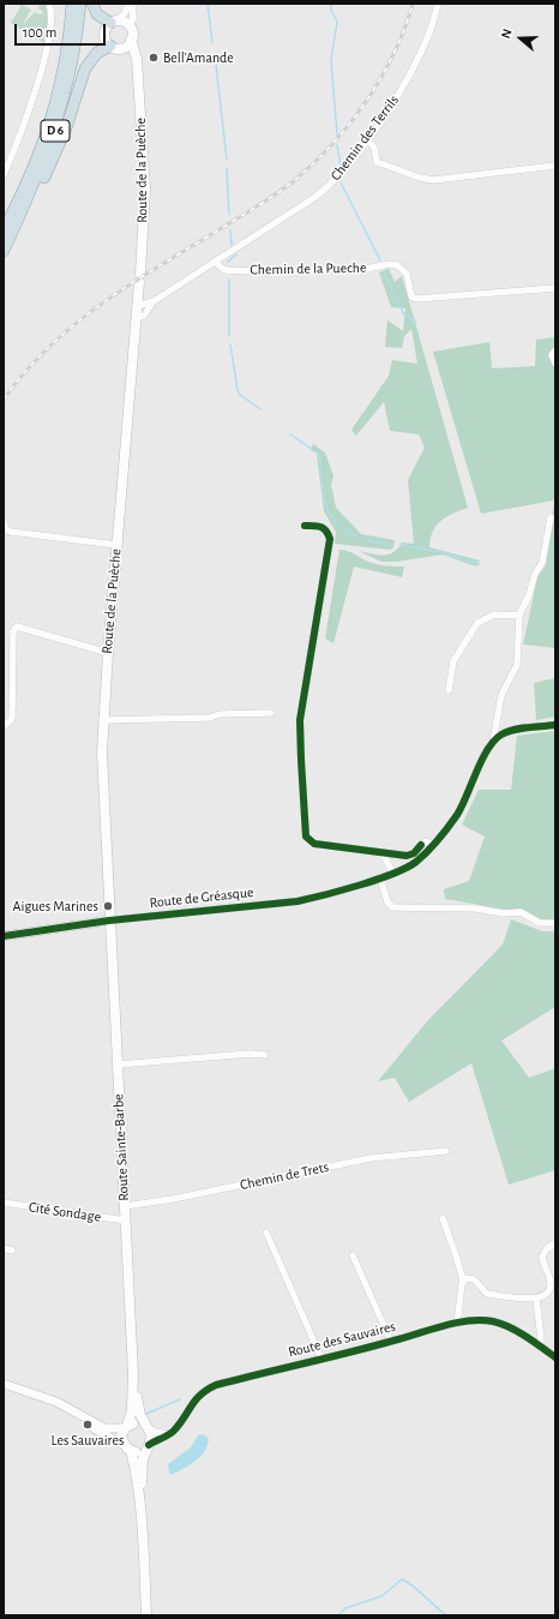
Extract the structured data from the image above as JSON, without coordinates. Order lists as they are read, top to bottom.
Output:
{
  "streets": {
    "highway": ["D 6"],
    "main road": ["Route de la Puèche", "Route Sainte-Barbe"],
    "street": [
      "Chemin des Terrils",
      "Chemin de la Pueche",
      "Route de Gréasque",
      "Chemin de Trets",
      "Cité Sondage",
      "Route des Sauvaires"
    ]
  },
  "crossings": [
    ["Chemin des Terrils", "Route de la Puèche"],
    ["Chemin des Terrils", "Chemin de la Pueche"],
    ["Route de la Puèche", "Route de Gréasque"],
    ["Route de la Puèche", "Route Sainte-Barbe"],
    ["Route de Gréasque", "Route Sainte-Barbe"],
    ["Route Sainte-Barbe", "Chemin de Trets"],
    ["Route Sainte-Barbe", "Cité Sondage"],
    ["Route Sainte-Barbe", "Route des Sauvaires"]
  ],
  "places": ["Bell'Amande", "Aigues Marines", "Les Sauvaires"],
  "scale_bar": "100 m",
  "north": "left"
}
